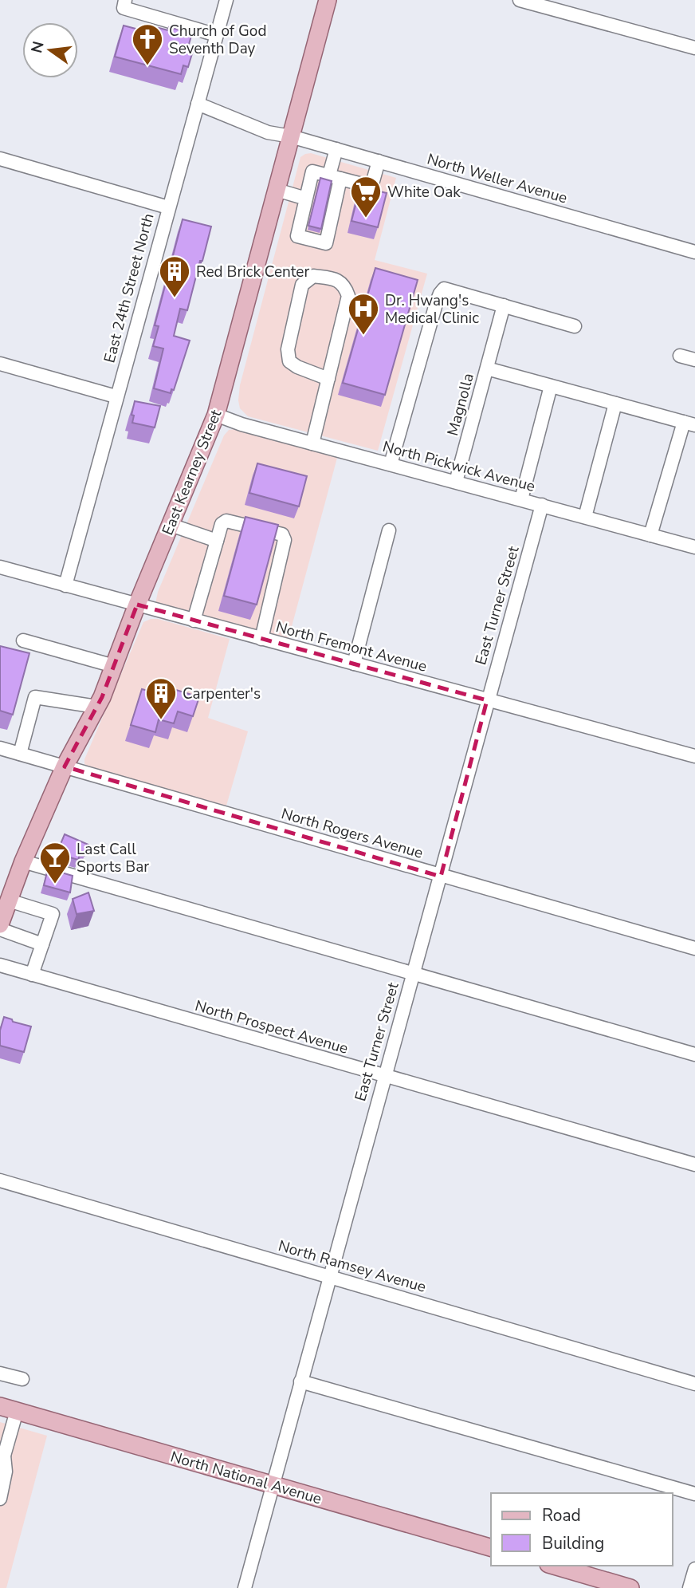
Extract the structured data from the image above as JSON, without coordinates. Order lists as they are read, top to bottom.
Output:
{
  "streets": {
    "main road": ["East Kearney Street", "North National Avenue"],
    "street": [
      "North Weller Avenue",
      "East 24th Street North",
      "Magnolla",
      "North Pickwick Avenue",
      "East Turner Street",
      "North Fremont Avenue",
      "North Rogers Avenue",
      "North Prospect Avenue",
      "North Ramsey Avenue"
    ]
  },
  "crossings": [
    ["North Weller Avenue", "East 24th Street North"],
    ["North Weller Avenue", "East Kearney Street"],
    ["East 24th Street North", "North Fremont Avenue"],
    ["Magnolla", "North Pickwick Avenue"],
    ["North Pickwick Avenue", "East Kearney Street"],
    ["North Pickwick Avenue", "East Turner Street"],
    ["East Kearney Street", "North Fremont Avenue"],
    ["East Kearney Street", "North Rogers Avenue"],
    ["East Turner Street", "North Fremont Avenue"],
    ["East Turner Street", "North Rogers Avenue"],
    ["East Turner Street", "North Prospect Avenue"],
    ["East Turner Street", "North Ramsey Avenue"],
    ["East Turner Street", "North National Avenue"]
  ],
  "places": {
    "church": ["Church of God Seventh Day"],
    "supermarket": ["White Oak"],
    "building": ["Red Brick Center", "Carpenter's"],
    "hospital": ["Dr. Hwang's Medical Clinic"],
    "bar": ["Last Call Sports Bar"]
  },
  "legend": ["Road", "Building"],
  "north": "left"
}
